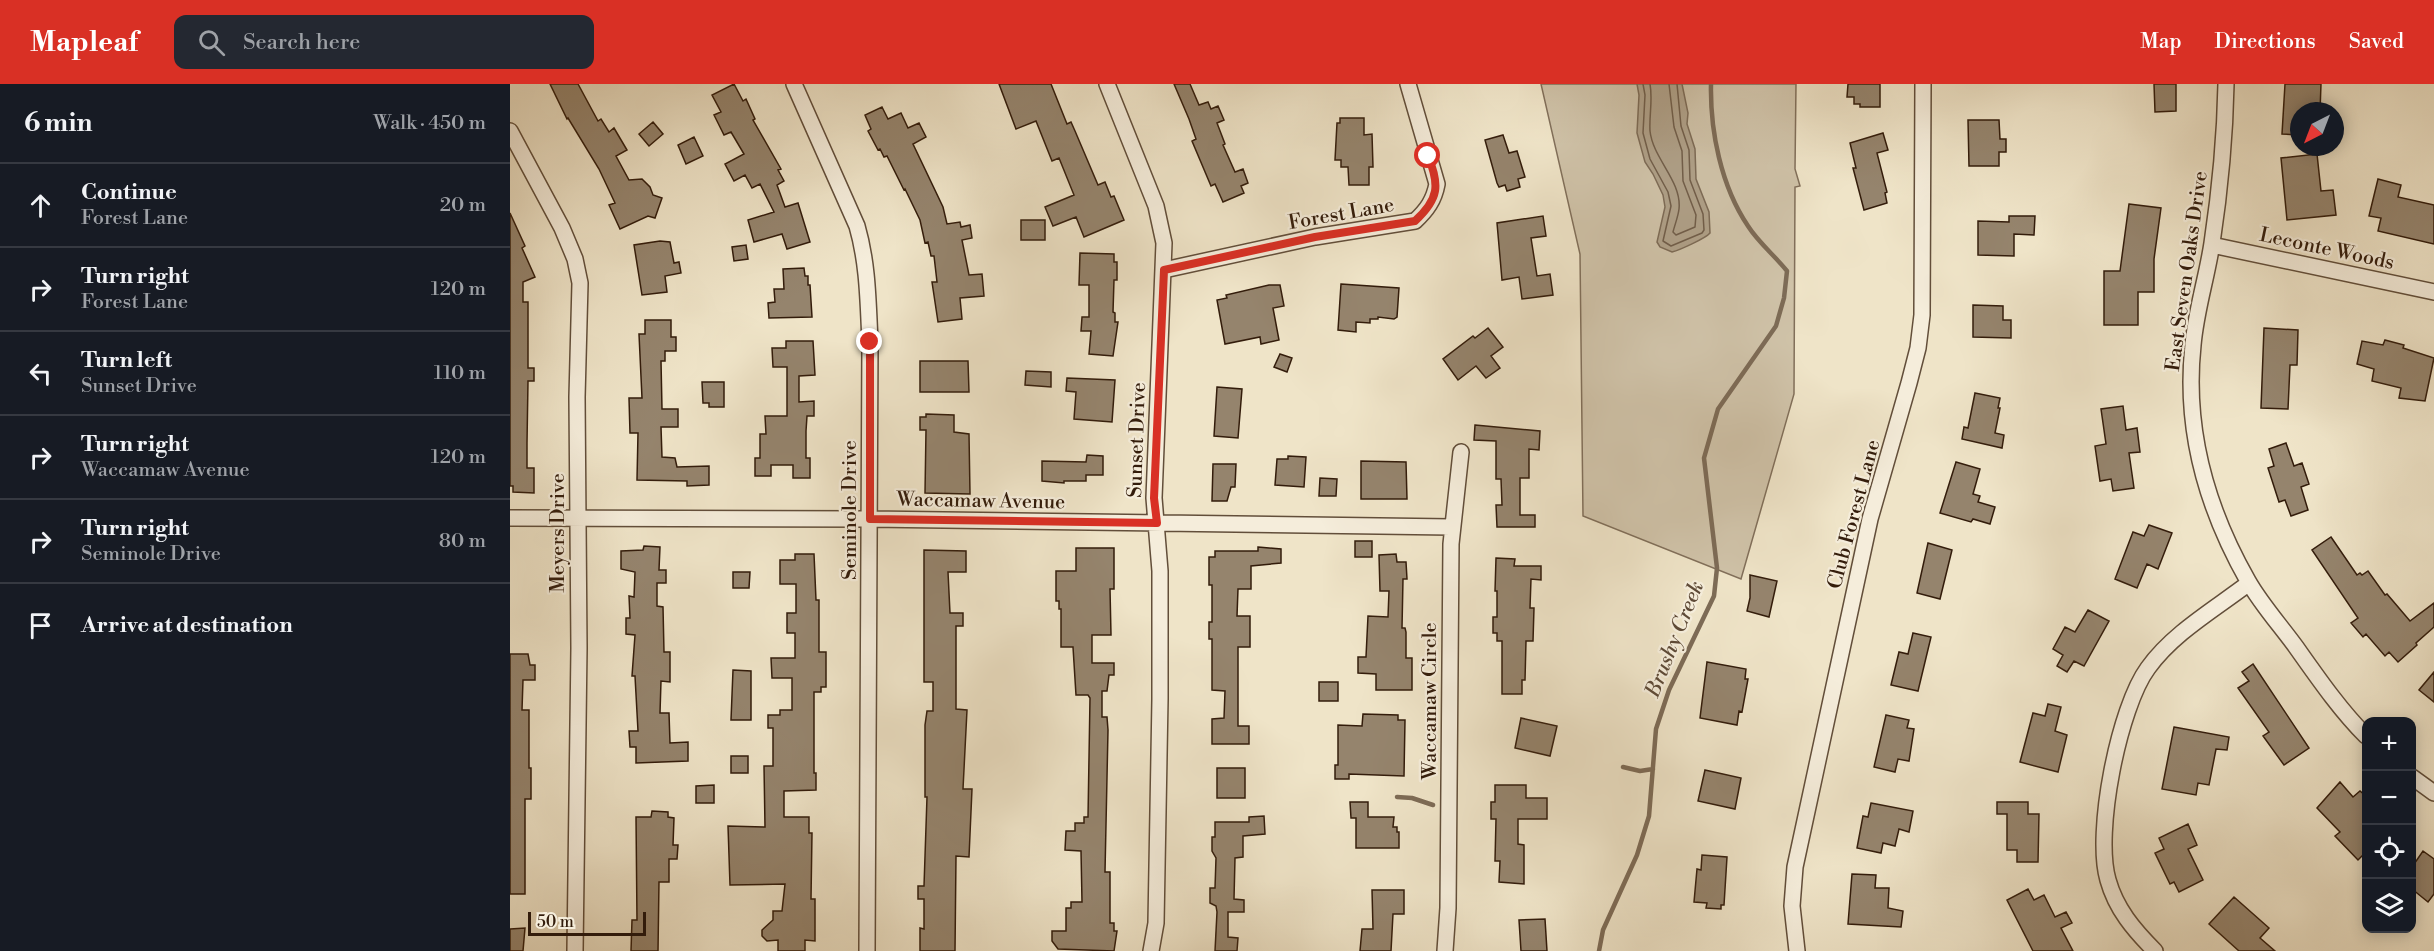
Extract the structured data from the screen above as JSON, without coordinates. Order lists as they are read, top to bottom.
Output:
{
  "streets": {
    "street": [
      "Forest Lane",
      "Leconte Woods",
      "East Seven Oaks Drive",
      "Sunset Drive",
      "Waccamaw Avenue",
      "Seminole Drive",
      "Club Forest Lane",
      "Meyers Drive",
      "Waccamaw Circle"
    ]
  },
  "crossings": [
    ["Forest Lane", "Sunset Drive"],
    ["Leconte Woods", "East Seven Oaks Drive"],
    ["Sunset Drive", "Waccamaw Avenue"],
    ["Waccamaw Avenue", "Seminole Drive"],
    ["Waccamaw Avenue", "Meyers Drive"],
    ["Waccamaw Avenue", "Waccamaw Circle"]
  ],
  "water": ["Brushy Creek"],
  "scale_bar": "50 m",
  "north": "bottom left",
  "page": {
    "header": "Mapleaf",
    "search": "Search here",
    "nav": ["Map", "Directions", "Saved"],
    "heading": ["6 min", "Walk · 450 m"],
    "list": [
      ["Continue", "Forest Lane", "20 m"],
      ["Turn right", "Forest Lane", "120 m"],
      ["Turn left", "Sunset Drive", "110 m"],
      ["Turn right", "Waccamaw Avenue", "120 m"],
      ["Turn right", "Seminole Drive", "80 m"],
      "Arrive at destination"
    ],
    "map_buttons": ["+", "−"],
    "scale": "50 m"
  }
}
